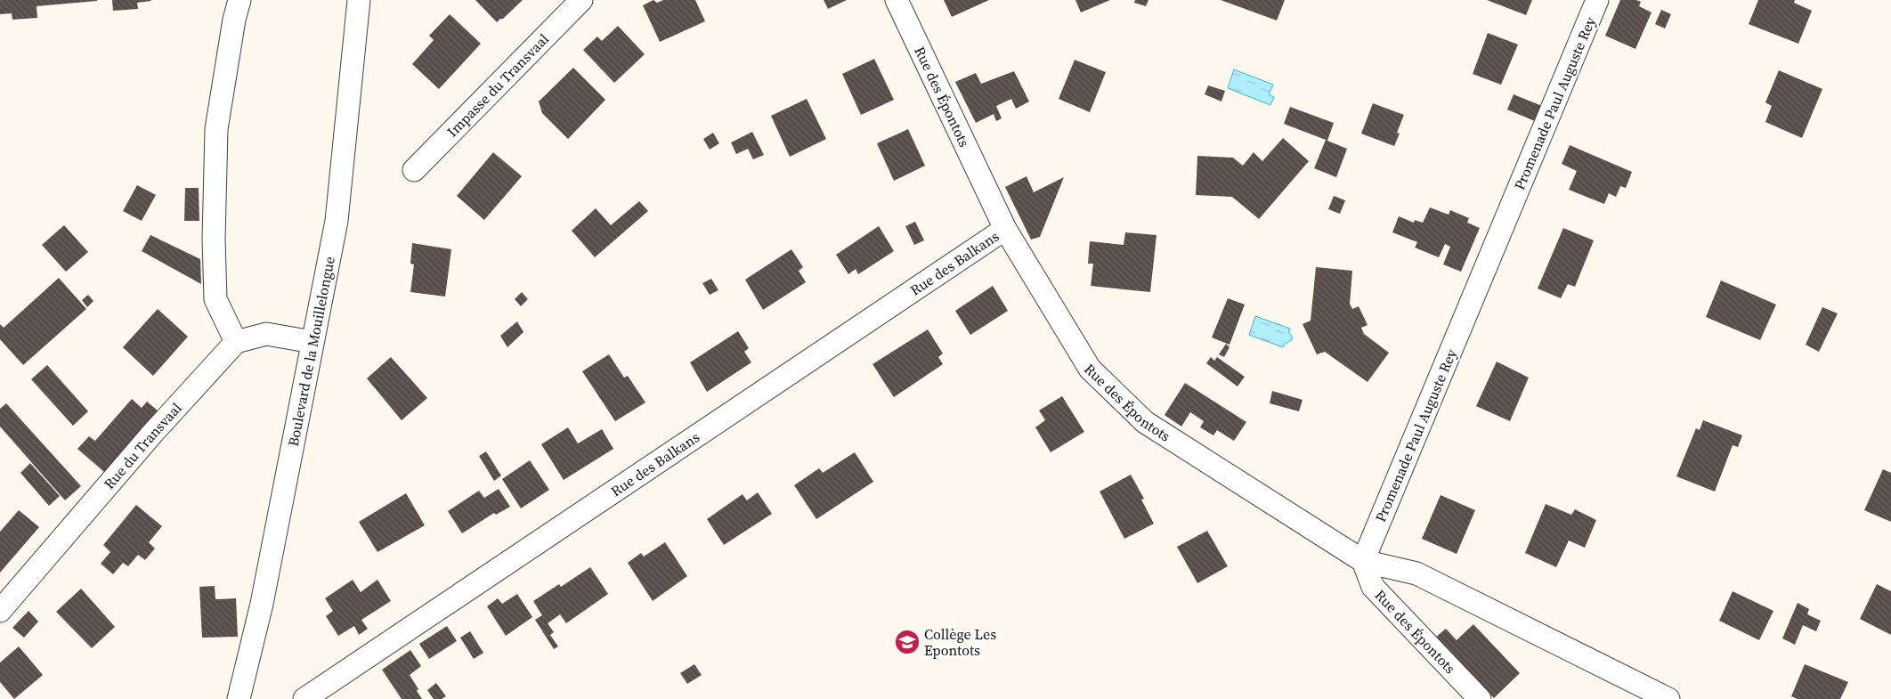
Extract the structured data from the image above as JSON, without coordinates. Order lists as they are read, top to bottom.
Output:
{
  "streets": {
    "street": [
      "Impasse du Transvaal",
      "Rue des Épontots",
      "Promenade Paul Auguste Rey",
      "Rue des Balkans",
      "Boulevard de la Mouillelongue",
      "Rue du Transvaal"
    ]
  },
  "crossings": [
    ["Rue des Épontots", "Promenade Paul Auguste Rey"],
    ["Rue des Épontots", "Rue des Balkans"]
  ],
  "places": {
    "school or university": ["Collège Les Epontots"]
  }
}
